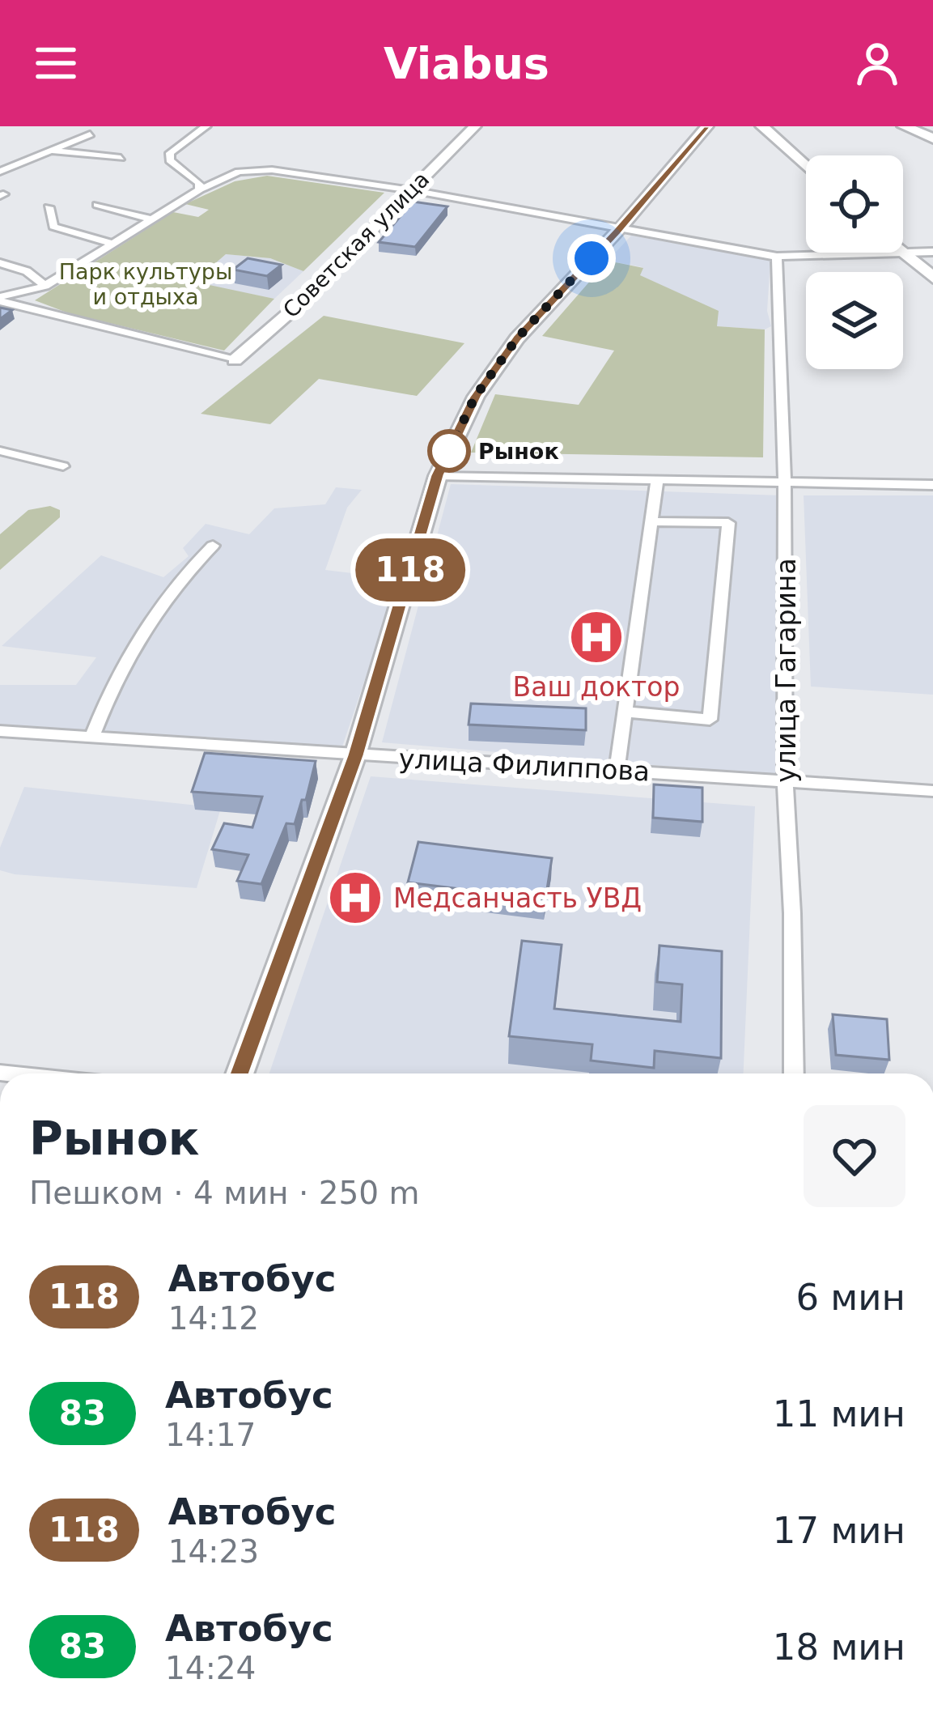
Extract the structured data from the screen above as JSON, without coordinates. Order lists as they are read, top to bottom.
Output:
{
  "streets": {
    "main road": ["Советская улица"],
    "street": ["улица Гагарина", "улица Филиппова"]
  },
  "crossings": [
    ["улица Гагарина", "улица Филиппова"]
  ],
  "parks": ["Парк культуры и отдыха"],
  "places": {
    "other": ["Рынок"],
    "hospital": ["Ваш доктор", "Медсанчасть УВД"]
  },
  "lines": ["bus line 118"],
  "page": {
    "header": "Viabus",
    "on_map": "118",
    "heading": ["Рынок", "Пешком · 4 мин · 250 m"],
    "list": [
      {
        "mark": "118",
        "name": "Автобус",
        "note": "14:12",
        "value": "6 мин"
      },
      {
        "mark": "83",
        "name": "Автобус",
        "note": "14:17",
        "value": "11 мин"
      },
      {
        "mark": "118",
        "name": "Автобус",
        "note": "14:23",
        "value": "17 мин"
      },
      {
        "mark": "83",
        "name": "Автобус",
        "note": "14:24",
        "value": "18 мин"
      }
    ]
  }
}
